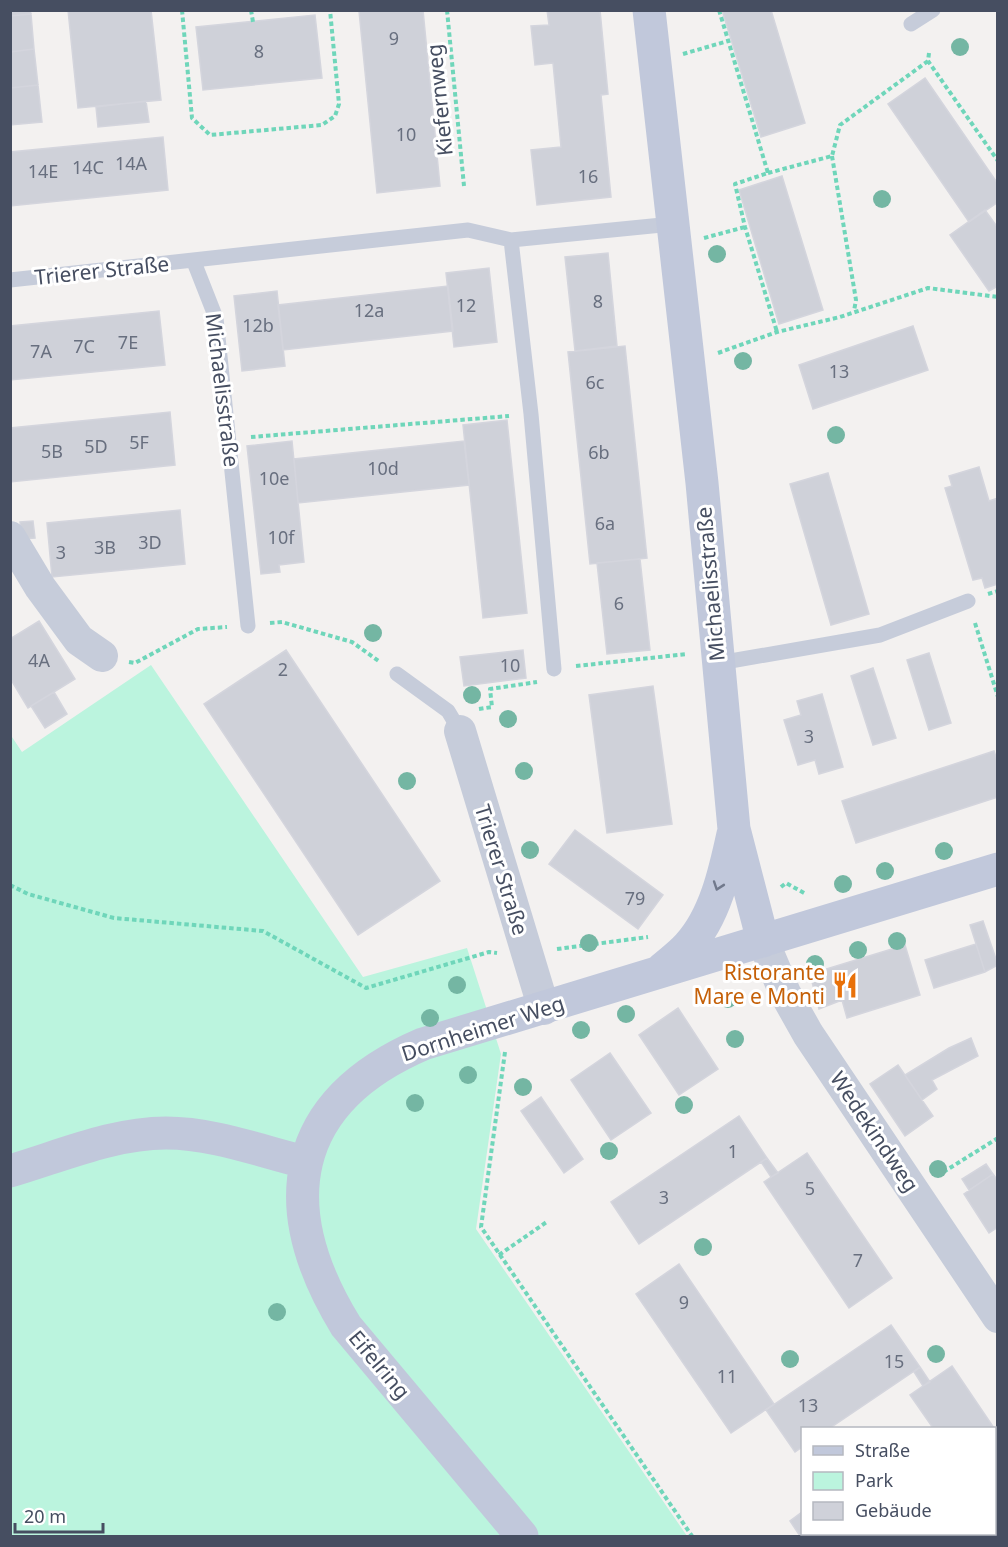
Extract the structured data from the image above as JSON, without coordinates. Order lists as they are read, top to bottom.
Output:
{
  "streets": {
    "street": [
      "Trierer Straße",
      "Michaelisstraße",
      "Dornheimer Weg",
      "Wedekindweg",
      "Eifelring"
    ],
    "path": ["Kiefernweg"]
  },
  "crossings": [
    ["Trierer Straße", "Michaelisstraße"],
    ["Trierer Straße", "Dornheimer Weg"],
    ["Michaelisstraße", "Dornheimer Weg"],
    ["Michaelisstraße", "Wedekindweg"],
    ["Dornheimer Weg", "Wedekindweg"],
    ["Dornheimer Weg", "Eifelring"]
  ],
  "places": {
    "restaurant": ["Ristorante Mare e Monti"]
  },
  "house_numbers": [
    "9",
    "8",
    "10",
    "14A",
    "14C",
    "14E",
    "16",
    "8",
    "12",
    "12a",
    "12b",
    "7E",
    "7C",
    "7A",
    "13",
    "6c",
    "5F",
    "5D",
    "5B",
    "6b",
    "10d",
    "10e",
    "6a",
    "10f",
    "3D",
    "3B",
    "3",
    "6",
    "4A",
    "10",
    "2",
    "3",
    "79",
    "1",
    "5",
    "3",
    "7",
    "9",
    "15",
    "11",
    "13"
  ],
  "legend": ["Straße", "Park", "Gebäude"],
  "scale_bar": "20 m"
}
